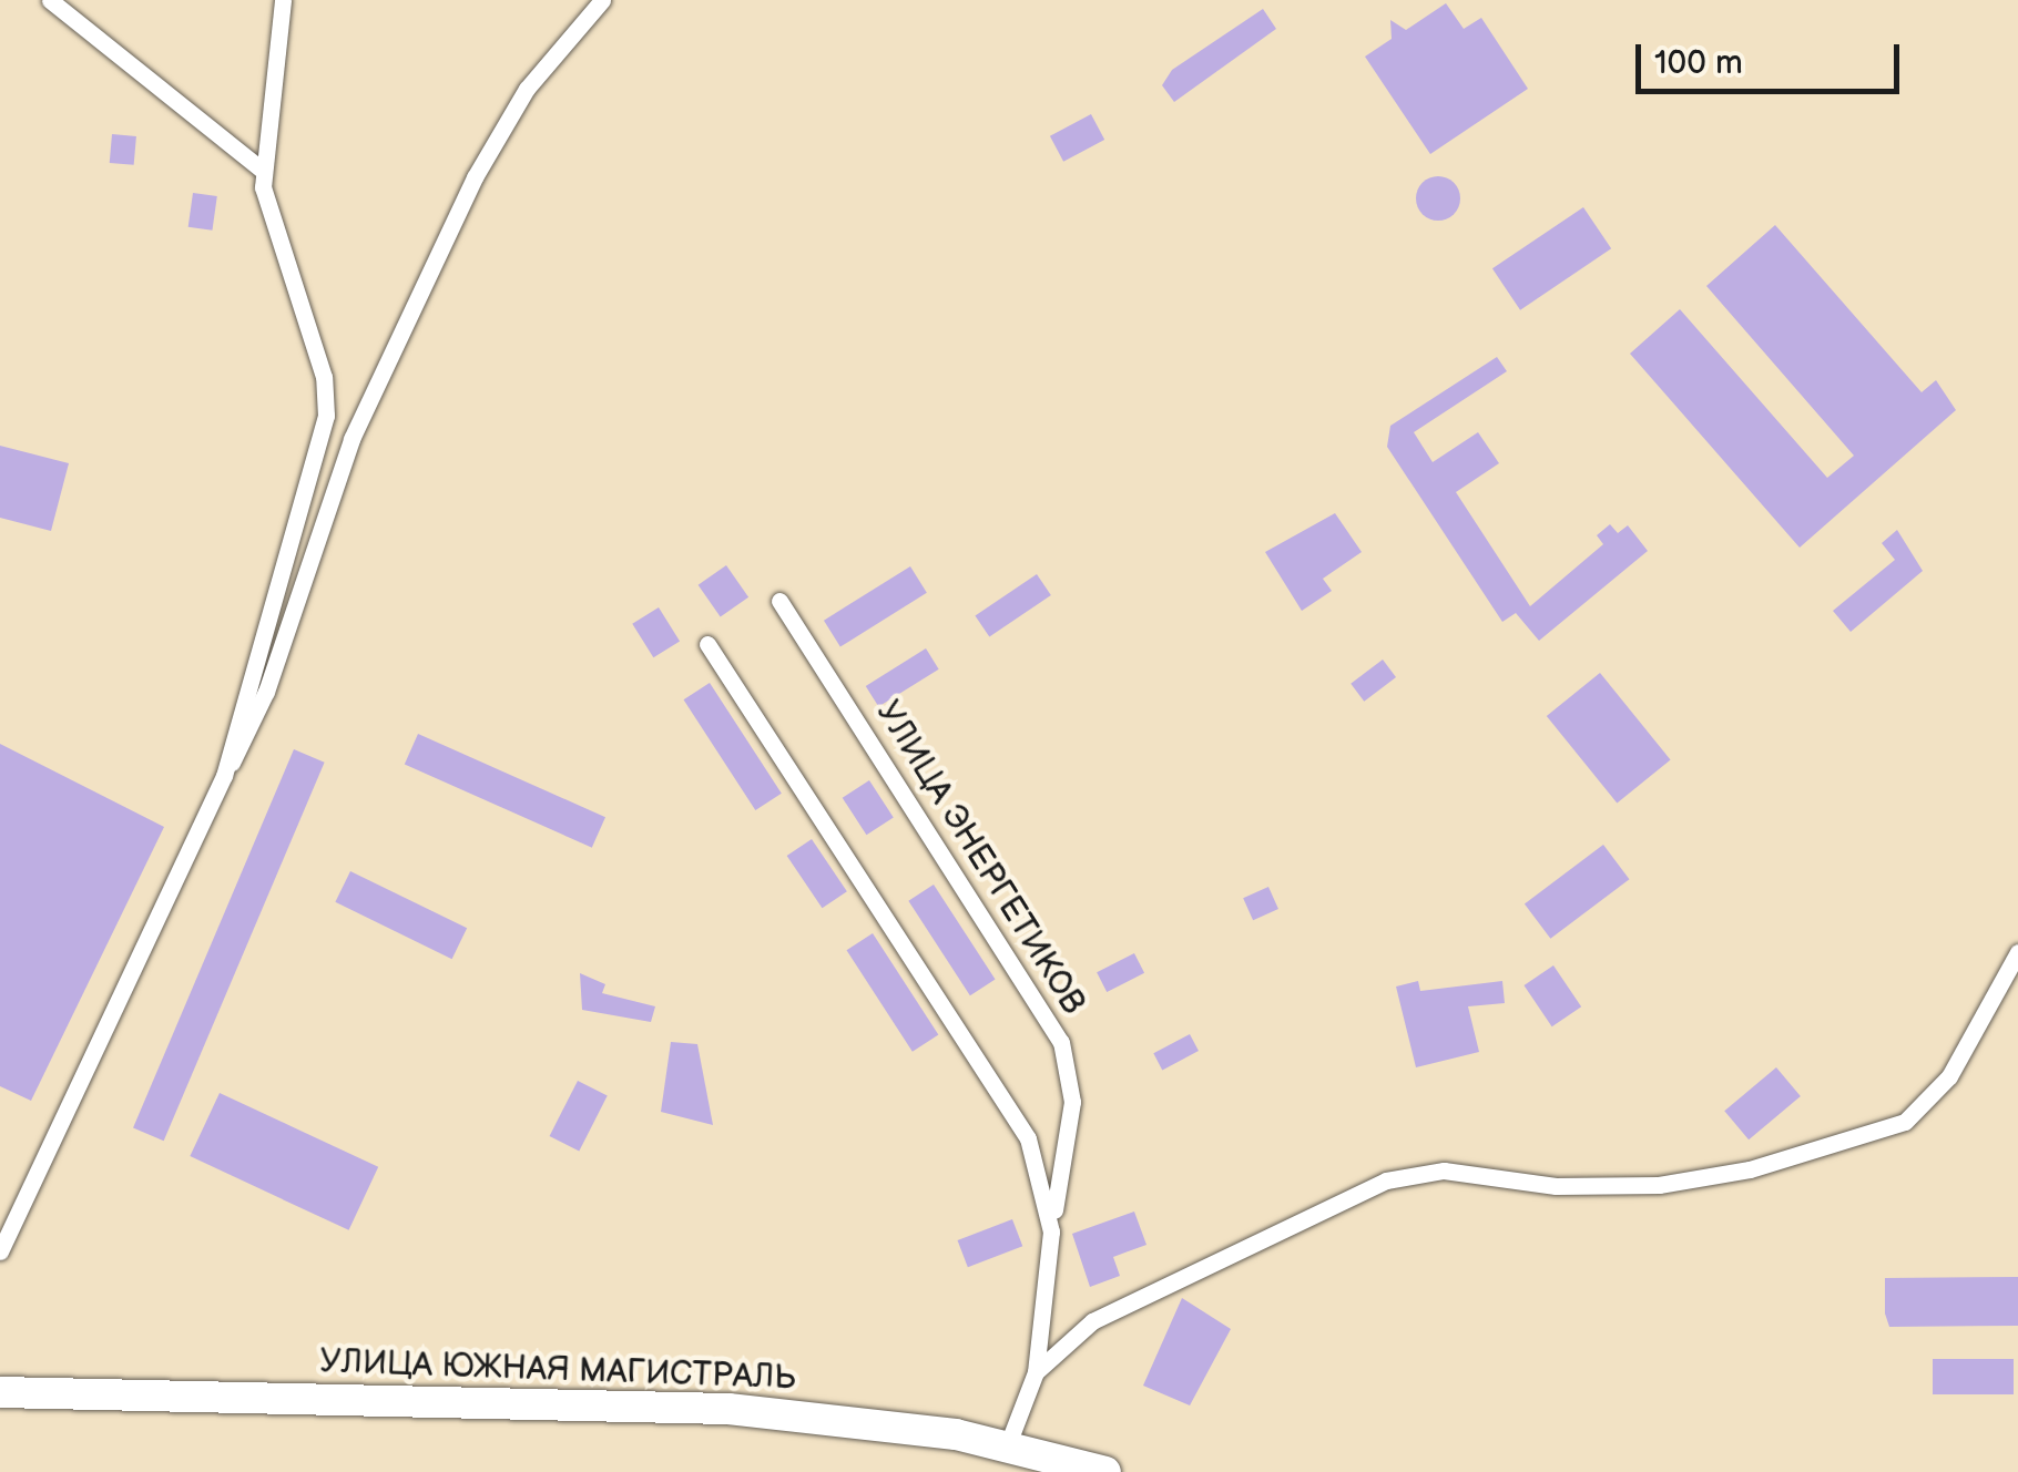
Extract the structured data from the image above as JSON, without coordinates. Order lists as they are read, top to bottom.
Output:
{
  "streets": {
    "highway": ["УЛИЦА ЮЖНАЯ МАГИСТРАЛЬ"],
    "street": ["УЛИЦА ЭНЕРГЕТИКОВ"]
  },
  "crossings": [
    ["УЛИЦА ЭНЕРГЕТИКОВ", "УЛИЦА ЮЖНАЯ МАГИСТРАЛЬ"]
  ],
  "scale_bar": "100 m"
}
